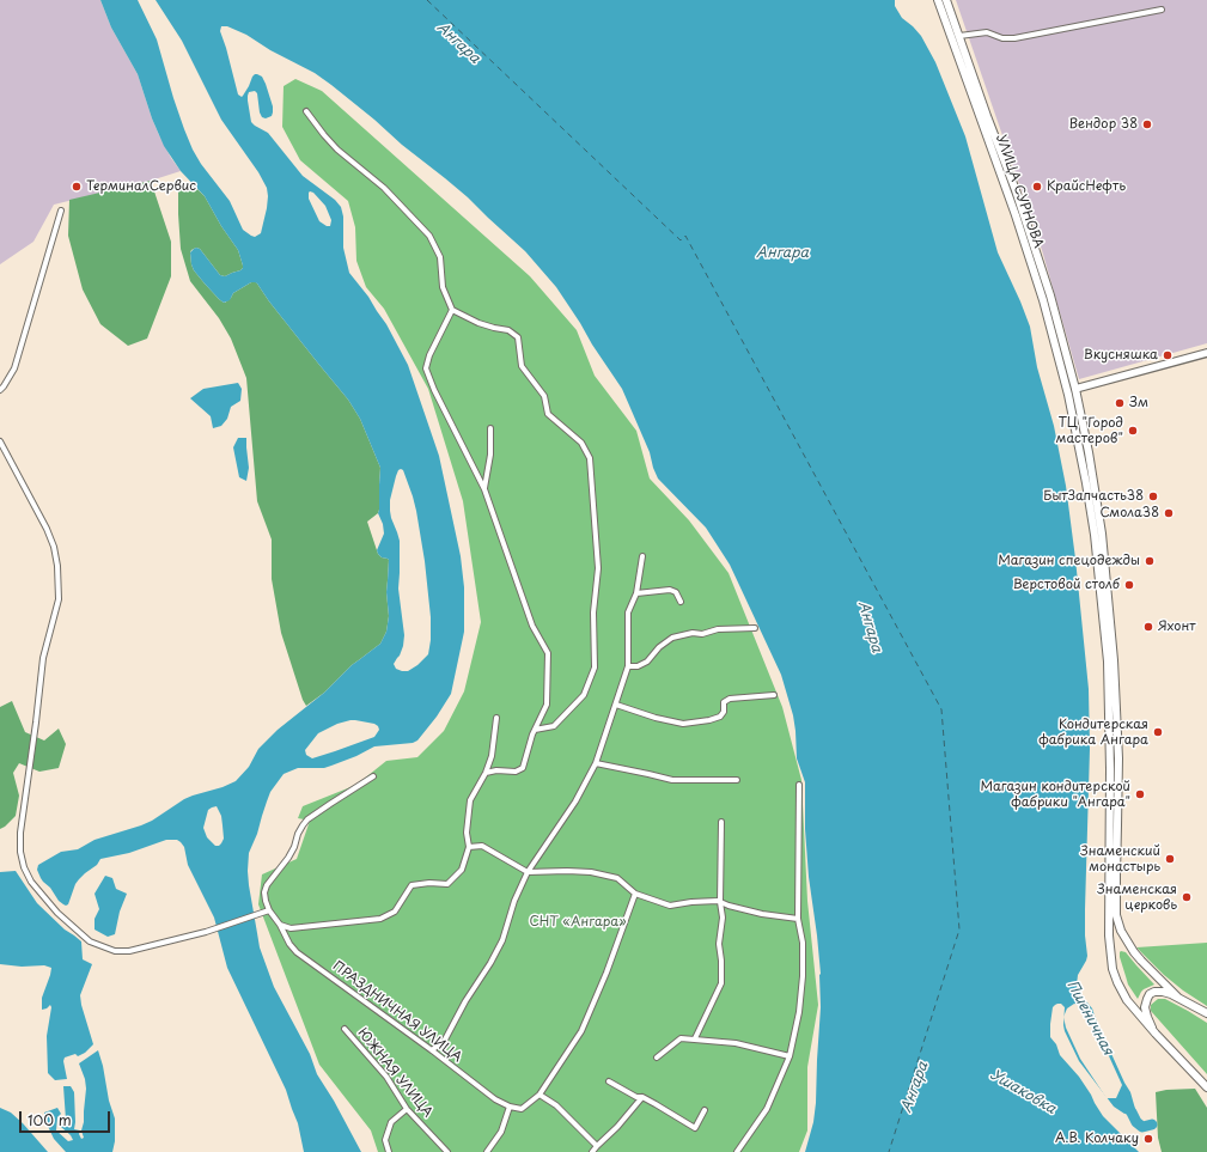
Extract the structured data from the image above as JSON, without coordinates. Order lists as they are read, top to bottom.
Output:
{
  "streets": {
    "main road": ["УЛИЦА СУРНОВА"],
    "street": ["ПРАЗДНИЧНАЯ УЛИЦА", "ЮЖНАЯ УЛИЦА"]
  },
  "water": ["Ангара", "Пшеничная", "Ушаковка"],
  "parks": ["СНТ «Ангара»"],
  "places": [
    "Вендор 38",
    "ТерминалСервис",
    "КрайсНефть",
    "Вкусняшка",
    "Зм",
    "ТЦ \"Город мастеров\"",
    "БытЗапчасть38",
    "Смола38",
    "Магазин спецодежды",
    "Верстовой столб",
    "Яхонт",
    "Кондитерская фабрика Ангара",
    "Магазин кондитерской фабрики \"Ангара\"",
    "Знаменский монастырь",
    "Знаменская церковь",
    "А.В. Колчаку"
  ],
  "scale_bar": "100 m"
}
